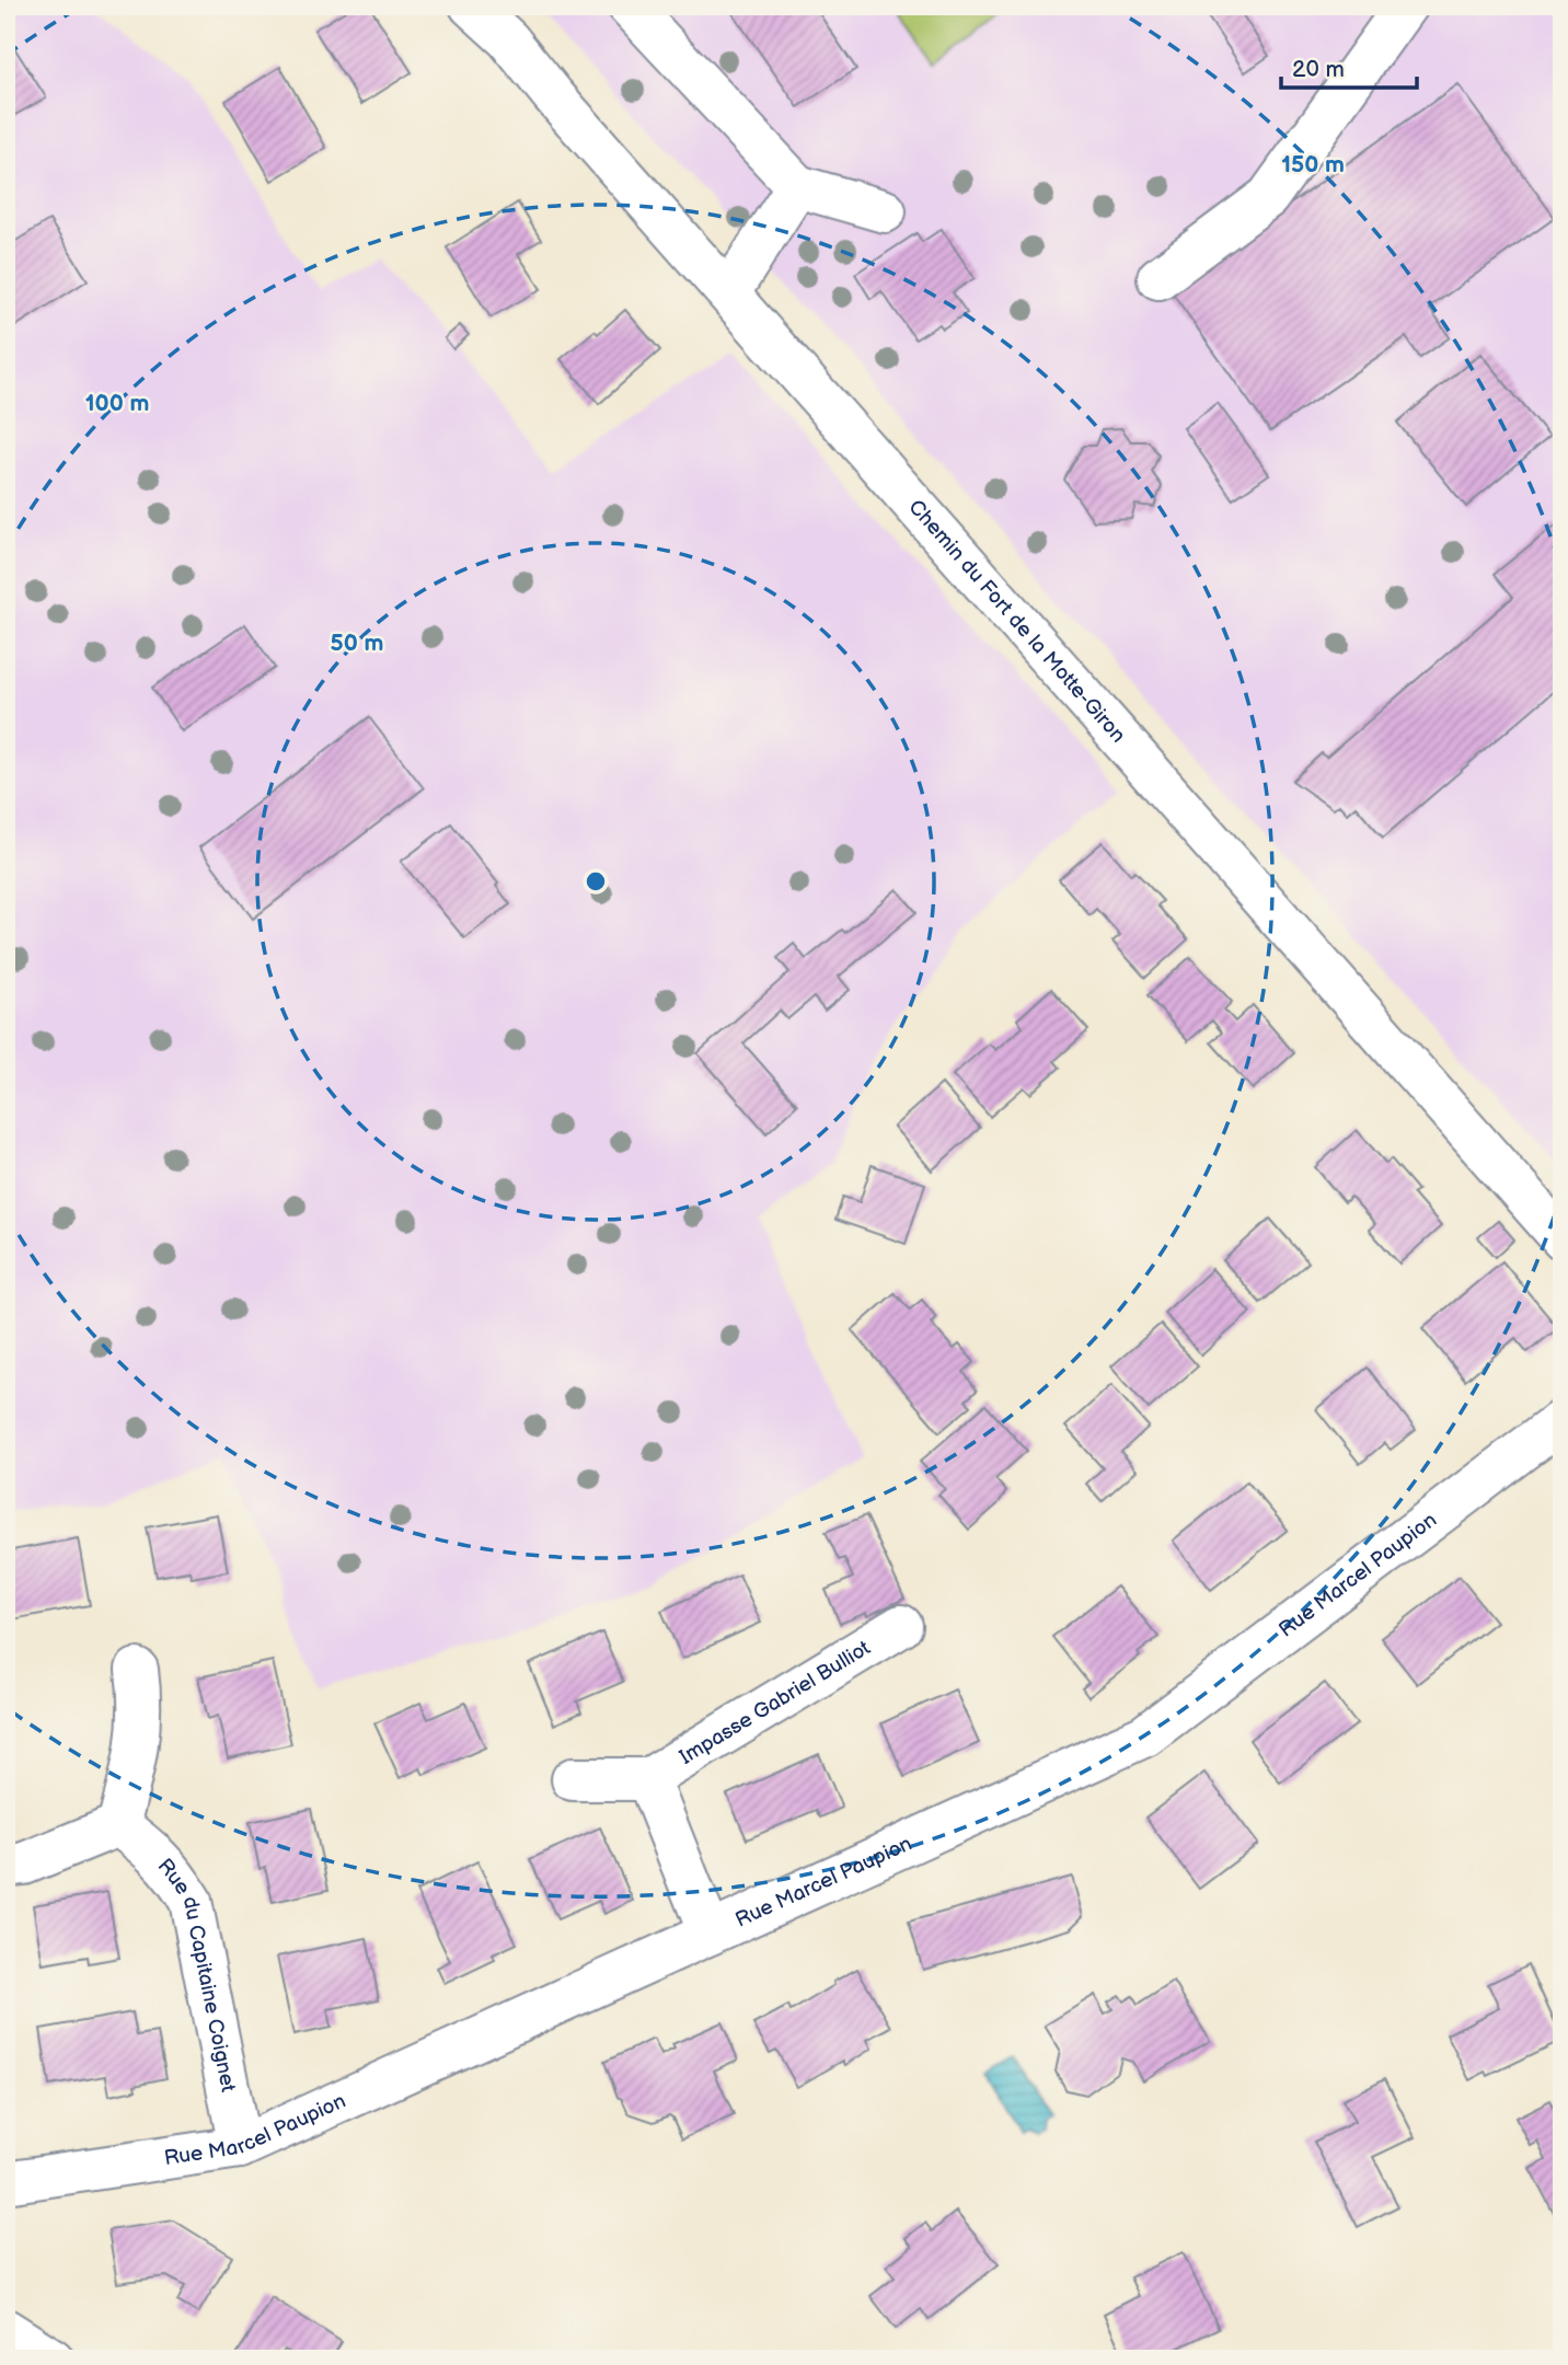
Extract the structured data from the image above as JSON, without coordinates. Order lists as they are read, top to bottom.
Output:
{
  "streets": {
    "street": [
      "Chemin du Fort de la Motte-Giron",
      "Rue Marcel Paupion",
      "Impasse Gabriel Bulliot",
      "Rue du Capitaine Coignet"
    ]
  },
  "crossings": [
    ["Rue Marcel Paupion", "Rue du Capitaine Coignet"]
  ],
  "scale_bar": "20 m",
  "rings": ["150 m", "100 m", "50 m"]
}
